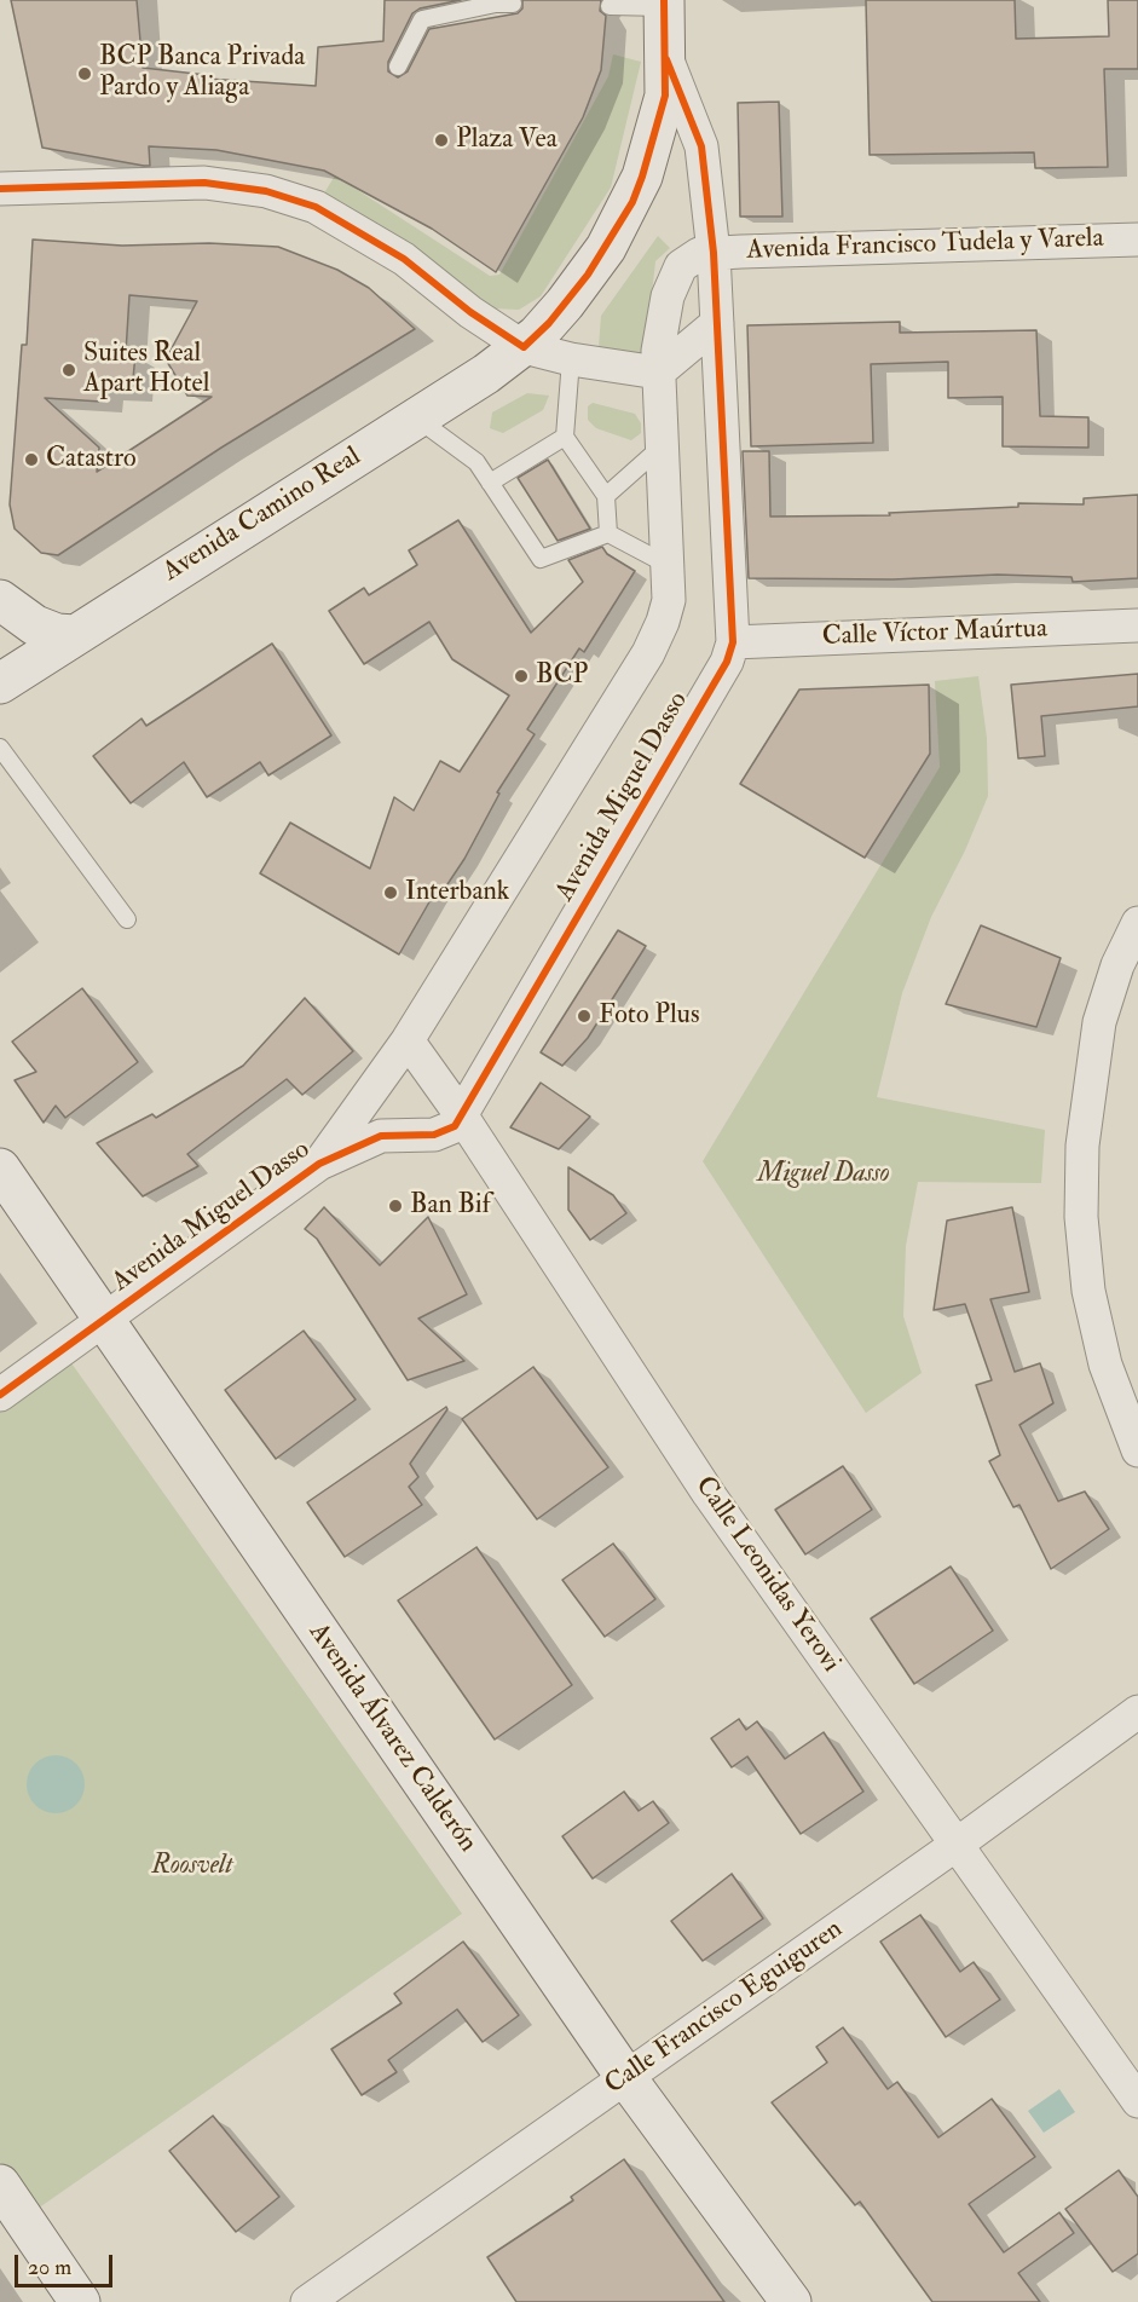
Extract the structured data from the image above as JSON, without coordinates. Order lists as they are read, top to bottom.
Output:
{
  "streets": {
    "street": [
      "Avenida Francisco Tudela y Varela",
      "Avenida Camino Real",
      "Calle Víctor Maúrtua",
      "Avenida Miguel Dasso",
      "Calle Leonidas Yerovi",
      "Avenida Álvarez Calderón",
      "Calle Francisco Eguiguren"
    ]
  },
  "crossings": [
    ["Avenida Francisco Tudela y Varela", "Avenida Miguel Dasso"],
    ["Avenida Camino Real", "Avenida Miguel Dasso"],
    ["Calle Víctor Maúrtua", "Avenida Miguel Dasso"],
    ["Avenida Miguel Dasso", "Calle Leonidas Yerovi"],
    ["Avenida Miguel Dasso", "Avenida Álvarez Calderón"],
    ["Calle Leonidas Yerovi", "Calle Francisco Eguiguren"],
    ["Avenida Álvarez Calderón", "Calle Francisco Eguiguren"]
  ],
  "parks": ["Miguel Dasso", "Roosvelt"],
  "places": [
    "BCP Banca Privada Pardo y Aliaga",
    "Plaza Vea",
    "Suites Real Apart Hotel",
    "Catastro",
    "BCP",
    "Interbank",
    "Foto Plus",
    "Ban Bif"
  ],
  "scale_bar": "20 m"
}
